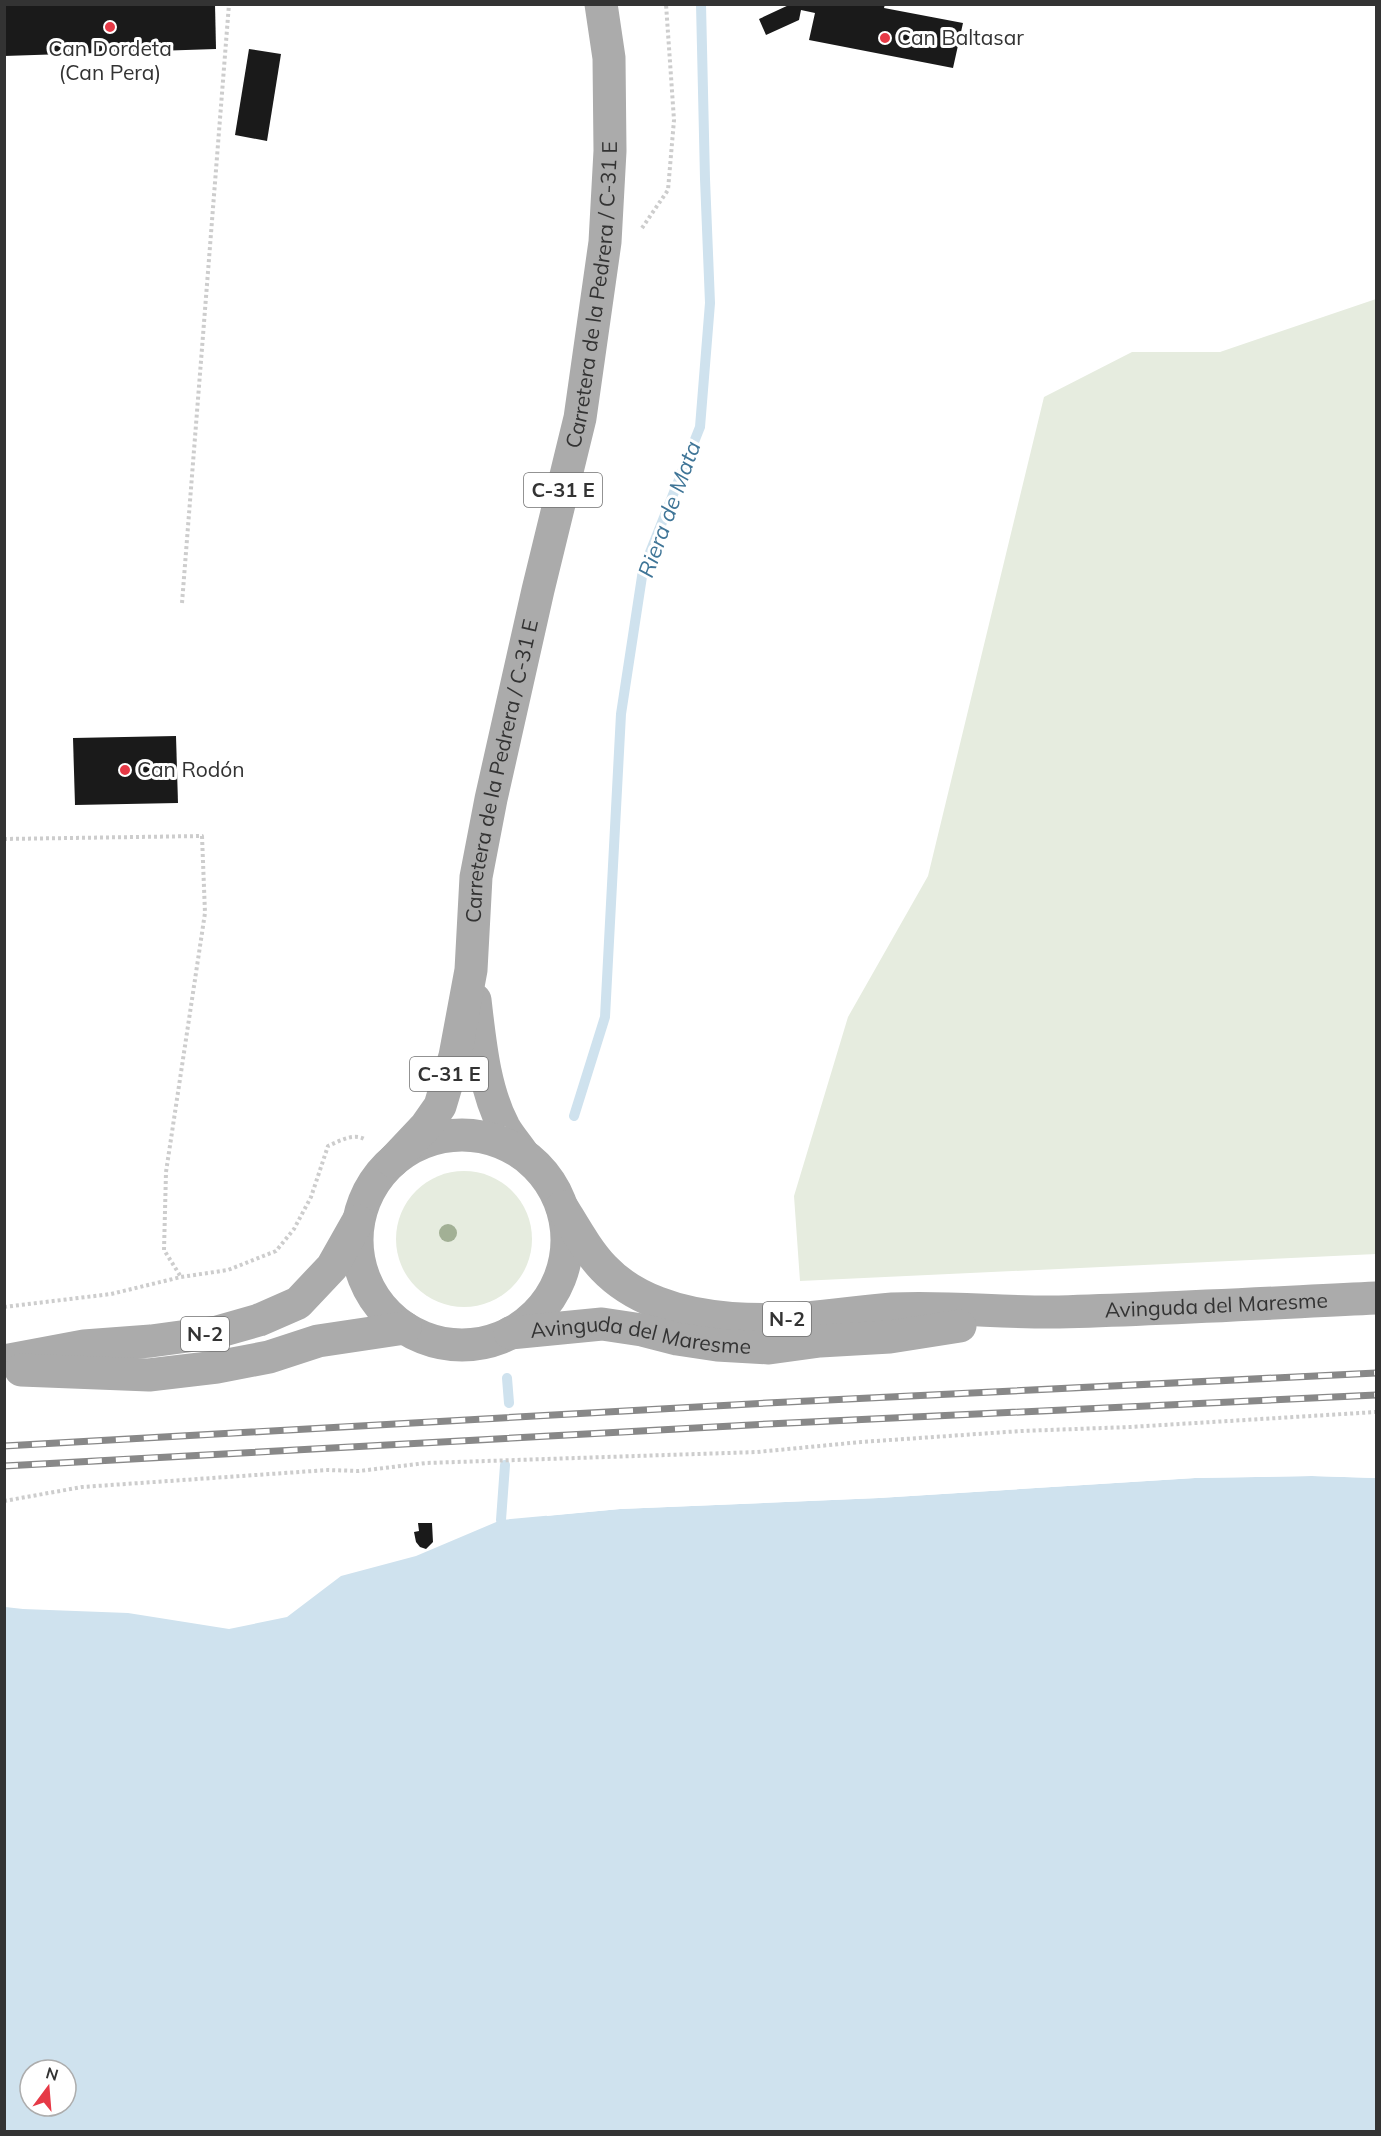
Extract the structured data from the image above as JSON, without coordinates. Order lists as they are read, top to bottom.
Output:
{
  "streets": {
    "main road": [
      "Carretera de la Pedrera / C-31 E",
      "C-31 E",
      "Avinguda del Maresme",
      "N-2"
    ]
  },
  "crossings": [
    ["Carretera de la Pedrera / C-31 E", "C-31 E"],
    ["C-31 E", "Avinguda del Maresme"],
    ["C-31 E", "N-2"],
    ["Avinguda del Maresme", "N-2"]
  ],
  "water": ["Riera de Mata"],
  "places": ["Can Dordeta (Can Pera)", "Can Baltasar", "Can Rodón"],
  "north": "top"
}
